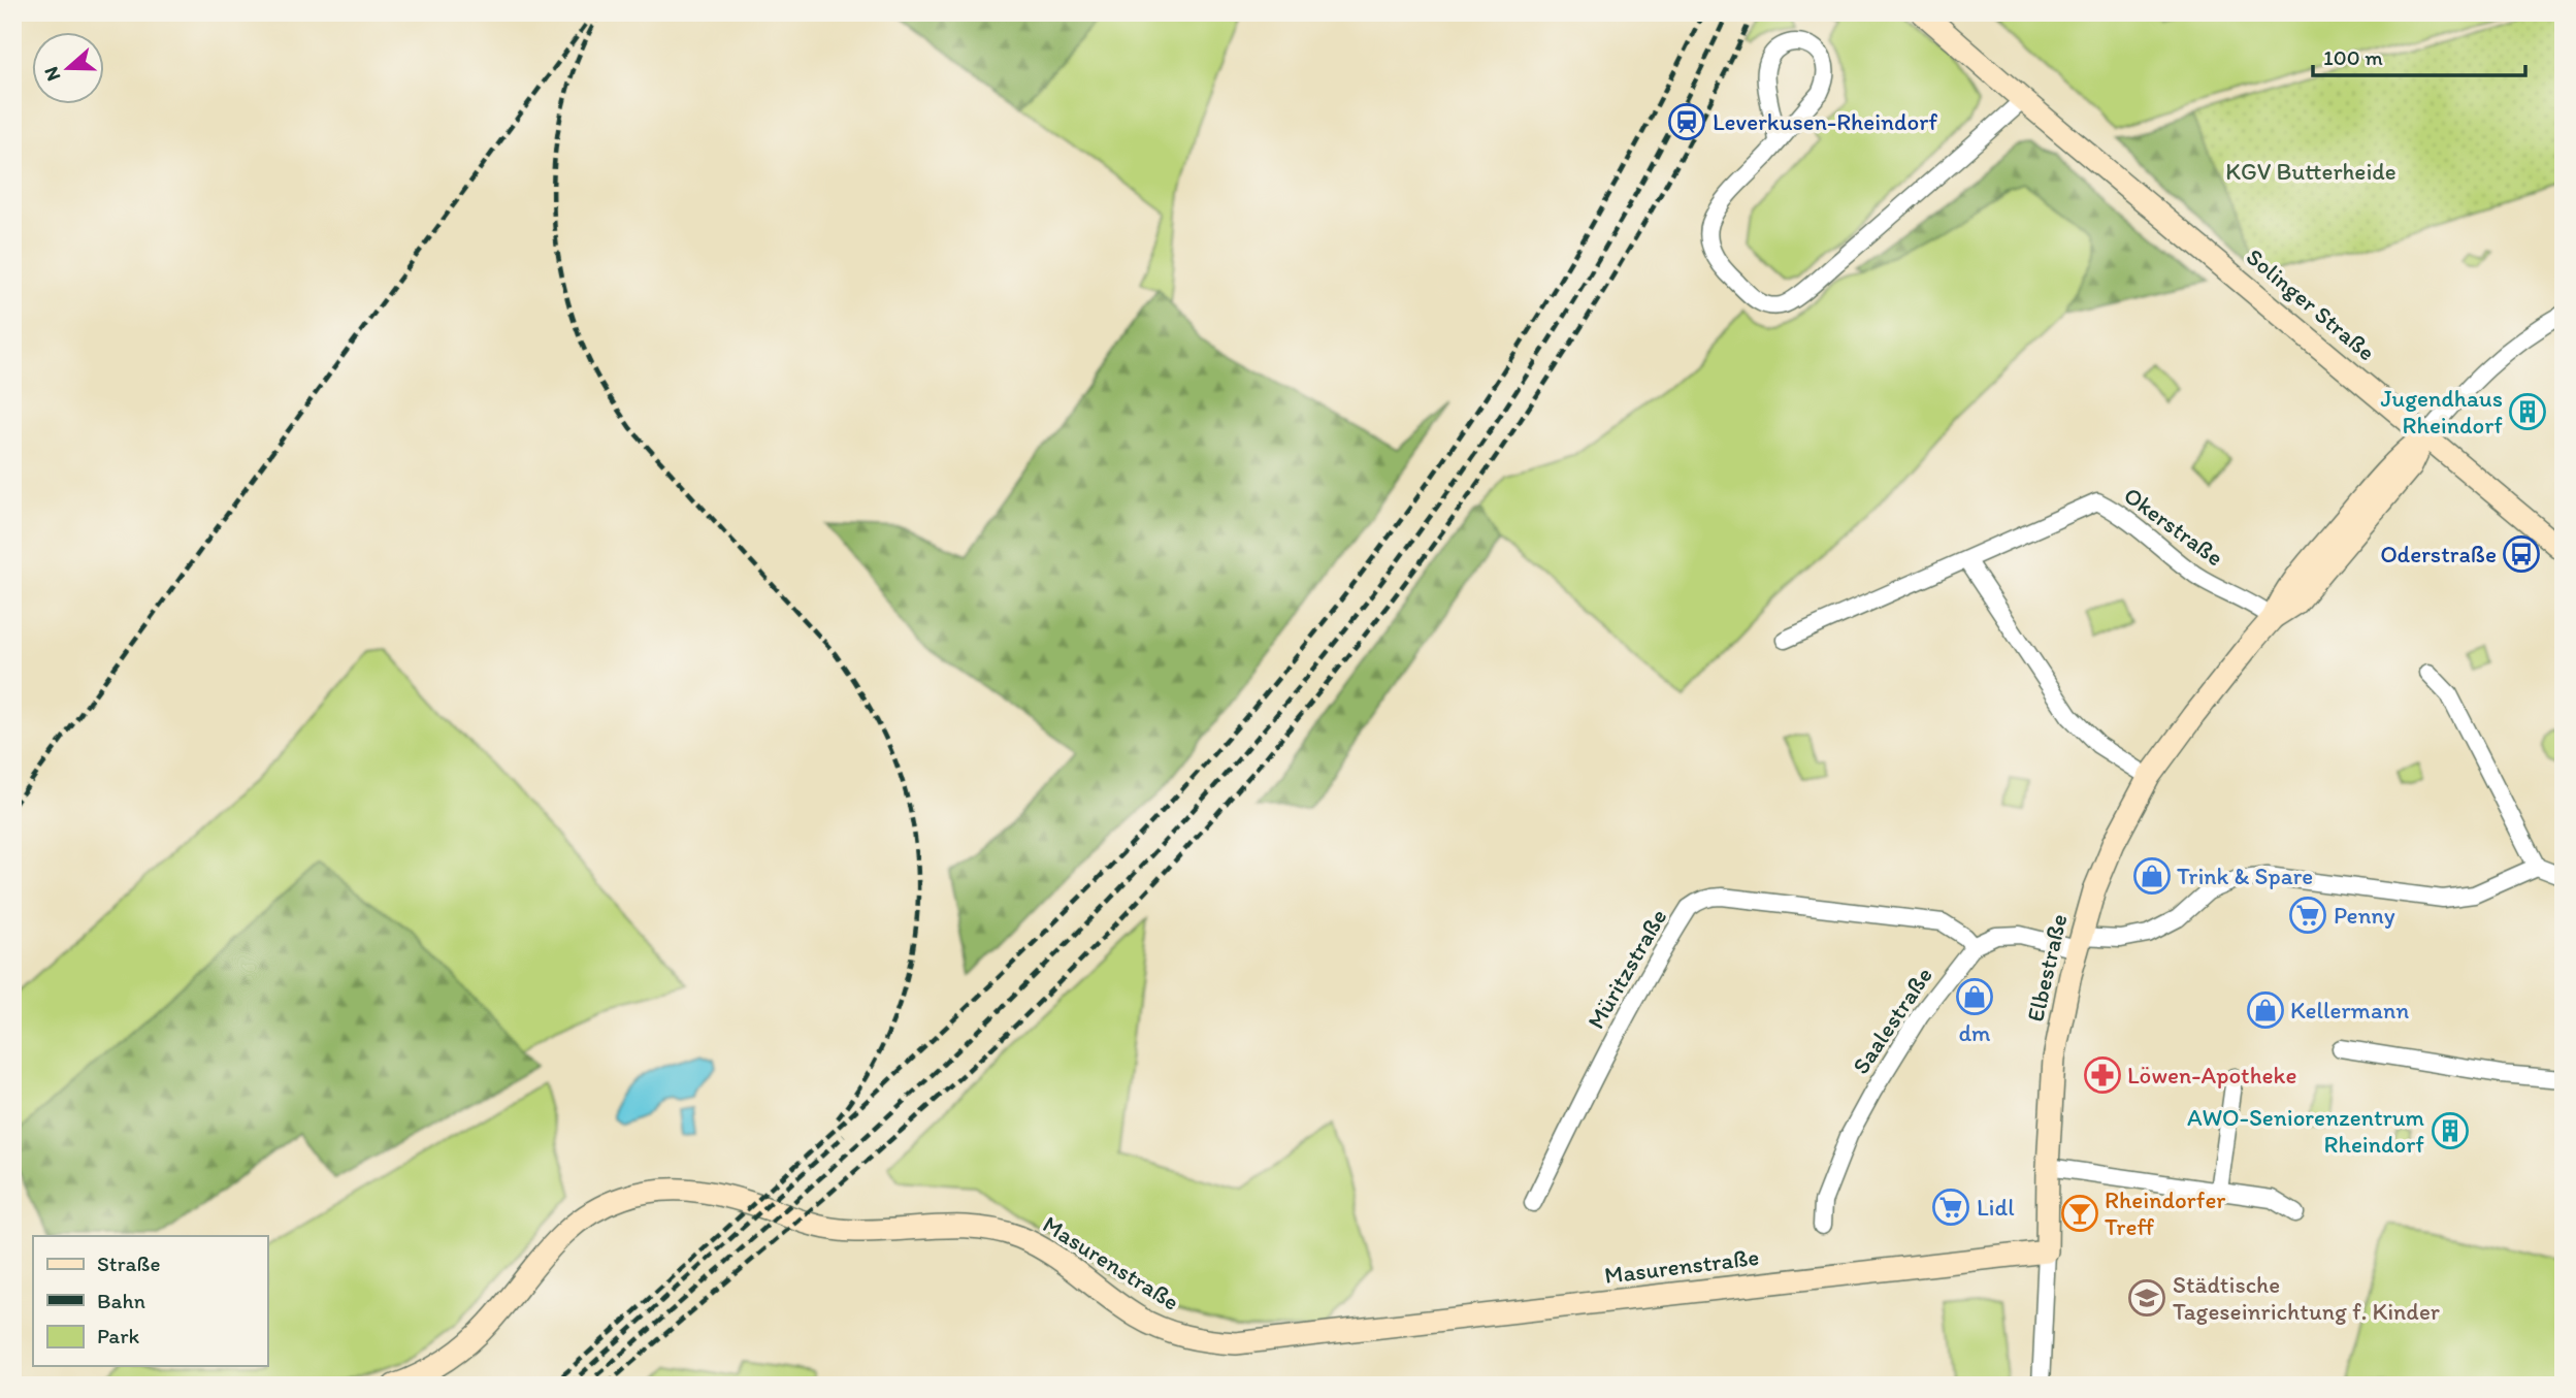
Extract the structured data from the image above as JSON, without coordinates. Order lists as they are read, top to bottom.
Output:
{
  "streets": {
    "main road": ["Solinger Straße", "Elbestraße", "Masurenstraße"],
    "street": ["Okerstraße", "Müritzstraße", "Saalestraße"]
  },
  "crossings": [
    ["Solinger Straße", "Elbestraße"],
    ["Okerstraße", "Elbestraße"],
    ["Elbestraße", "Masurenstraße"],
    ["Müritzstraße", "Saalestraße"]
  ],
  "parks": ["KGV Butterheide"],
  "places": {
    "station": ["Leverkusen-Rheindorf"],
    "building": ["Jugendhaus Rheindorf", "AWO-Seniorenzentrum Rheindorf"],
    "bus stop": ["Oderstraße"],
    "shop": ["Trink & Spare", "dm", "Kellermann"],
    "supermarket": ["Penny", "Lidl"],
    "pharmacy": ["Löwen-Apotheke"],
    "bar": ["Rheindorfer Treff"],
    "school or university": ["Städtische Tageseinrichtung f. Kinder"]
  },
  "legend": ["Straße", "Bahn", "Park"],
  "scale_bar": "100 m",
  "north": "left"
}
